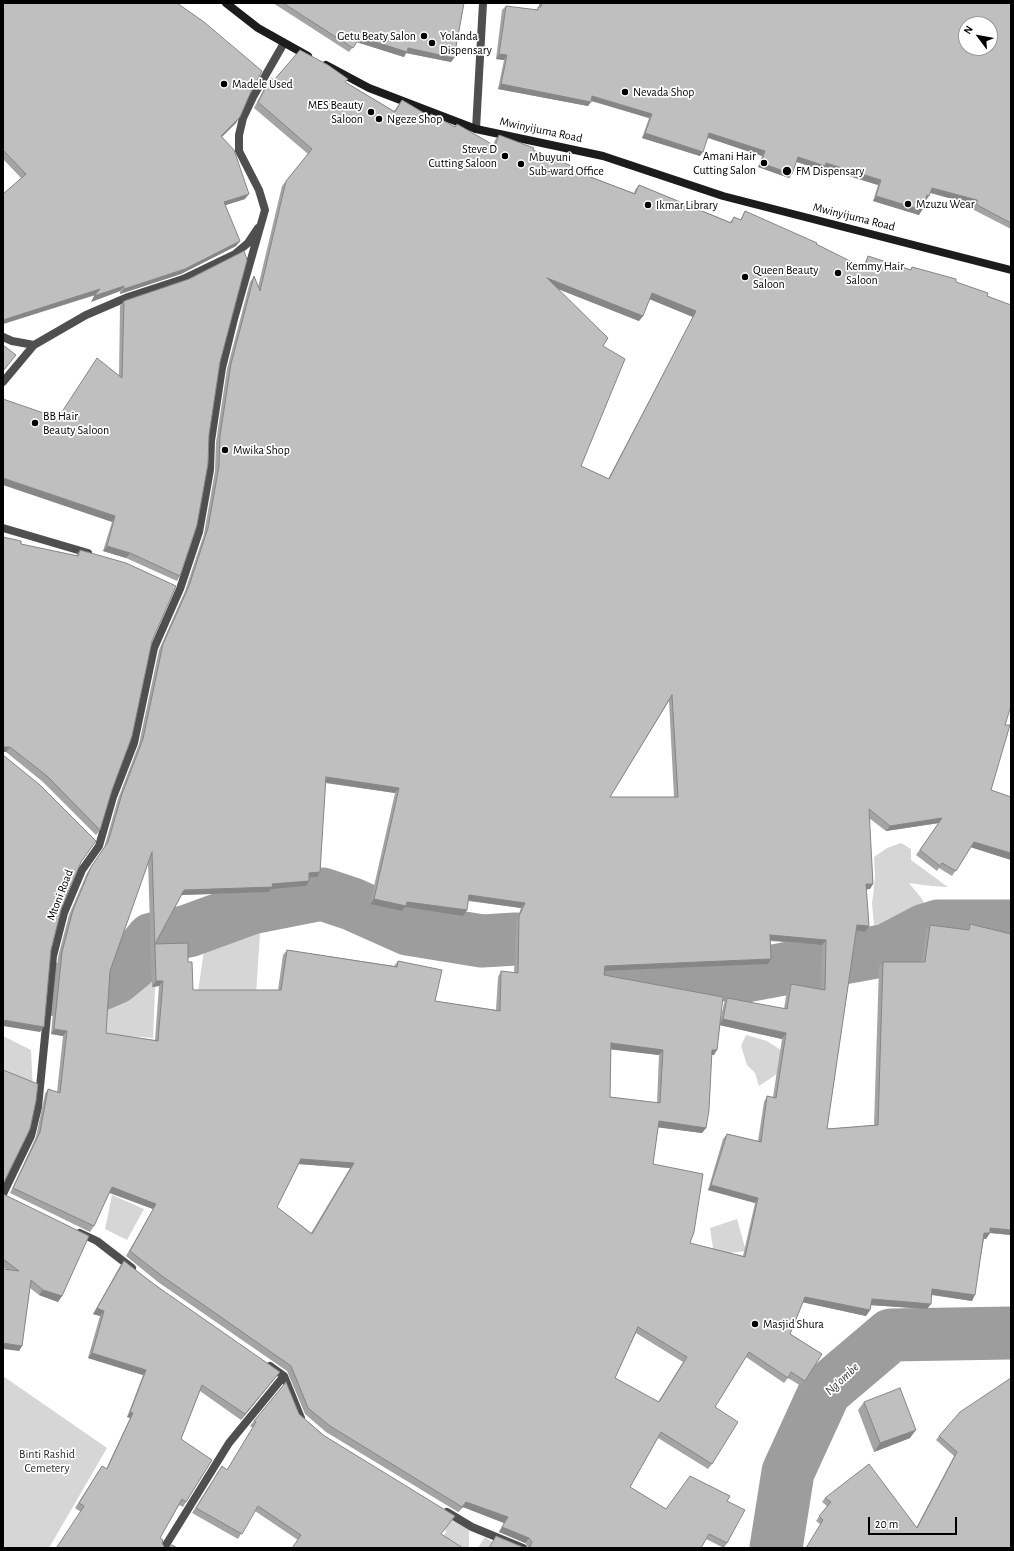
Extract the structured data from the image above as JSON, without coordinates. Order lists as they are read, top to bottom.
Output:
{
  "streets": {
    "street": ["Mwinyijuma Road", "Mtoni Road"]
  },
  "crossings": [
    ["Mwinyijuma Road", "Mtoni Road"]
  ],
  "water": ["Ng'ombe"],
  "parks": ["Binti Rashid Cemetery"],
  "places": [
    "Getu Beaty Salon",
    "Yolanda Dispensary",
    "Madele Used",
    "Nevada Shop",
    "MES Beauty Saloon",
    "Ngeze Shop",
    "Steve D Cutting Saloon",
    "Amani Hair Cutting Salon",
    "Mbuyuni Sub-ward Office",
    "FM Dispensary",
    "Mzuzu Wear",
    "Ikmar Library",
    "Kemmy Hair Saloon",
    "Queen Beauty Saloon",
    "BB Hair Beauty Saloon",
    "Mwika Shop",
    "Masjid Shura"
  ],
  "scale_bar": "20 m",
  "north": "top left"
}
